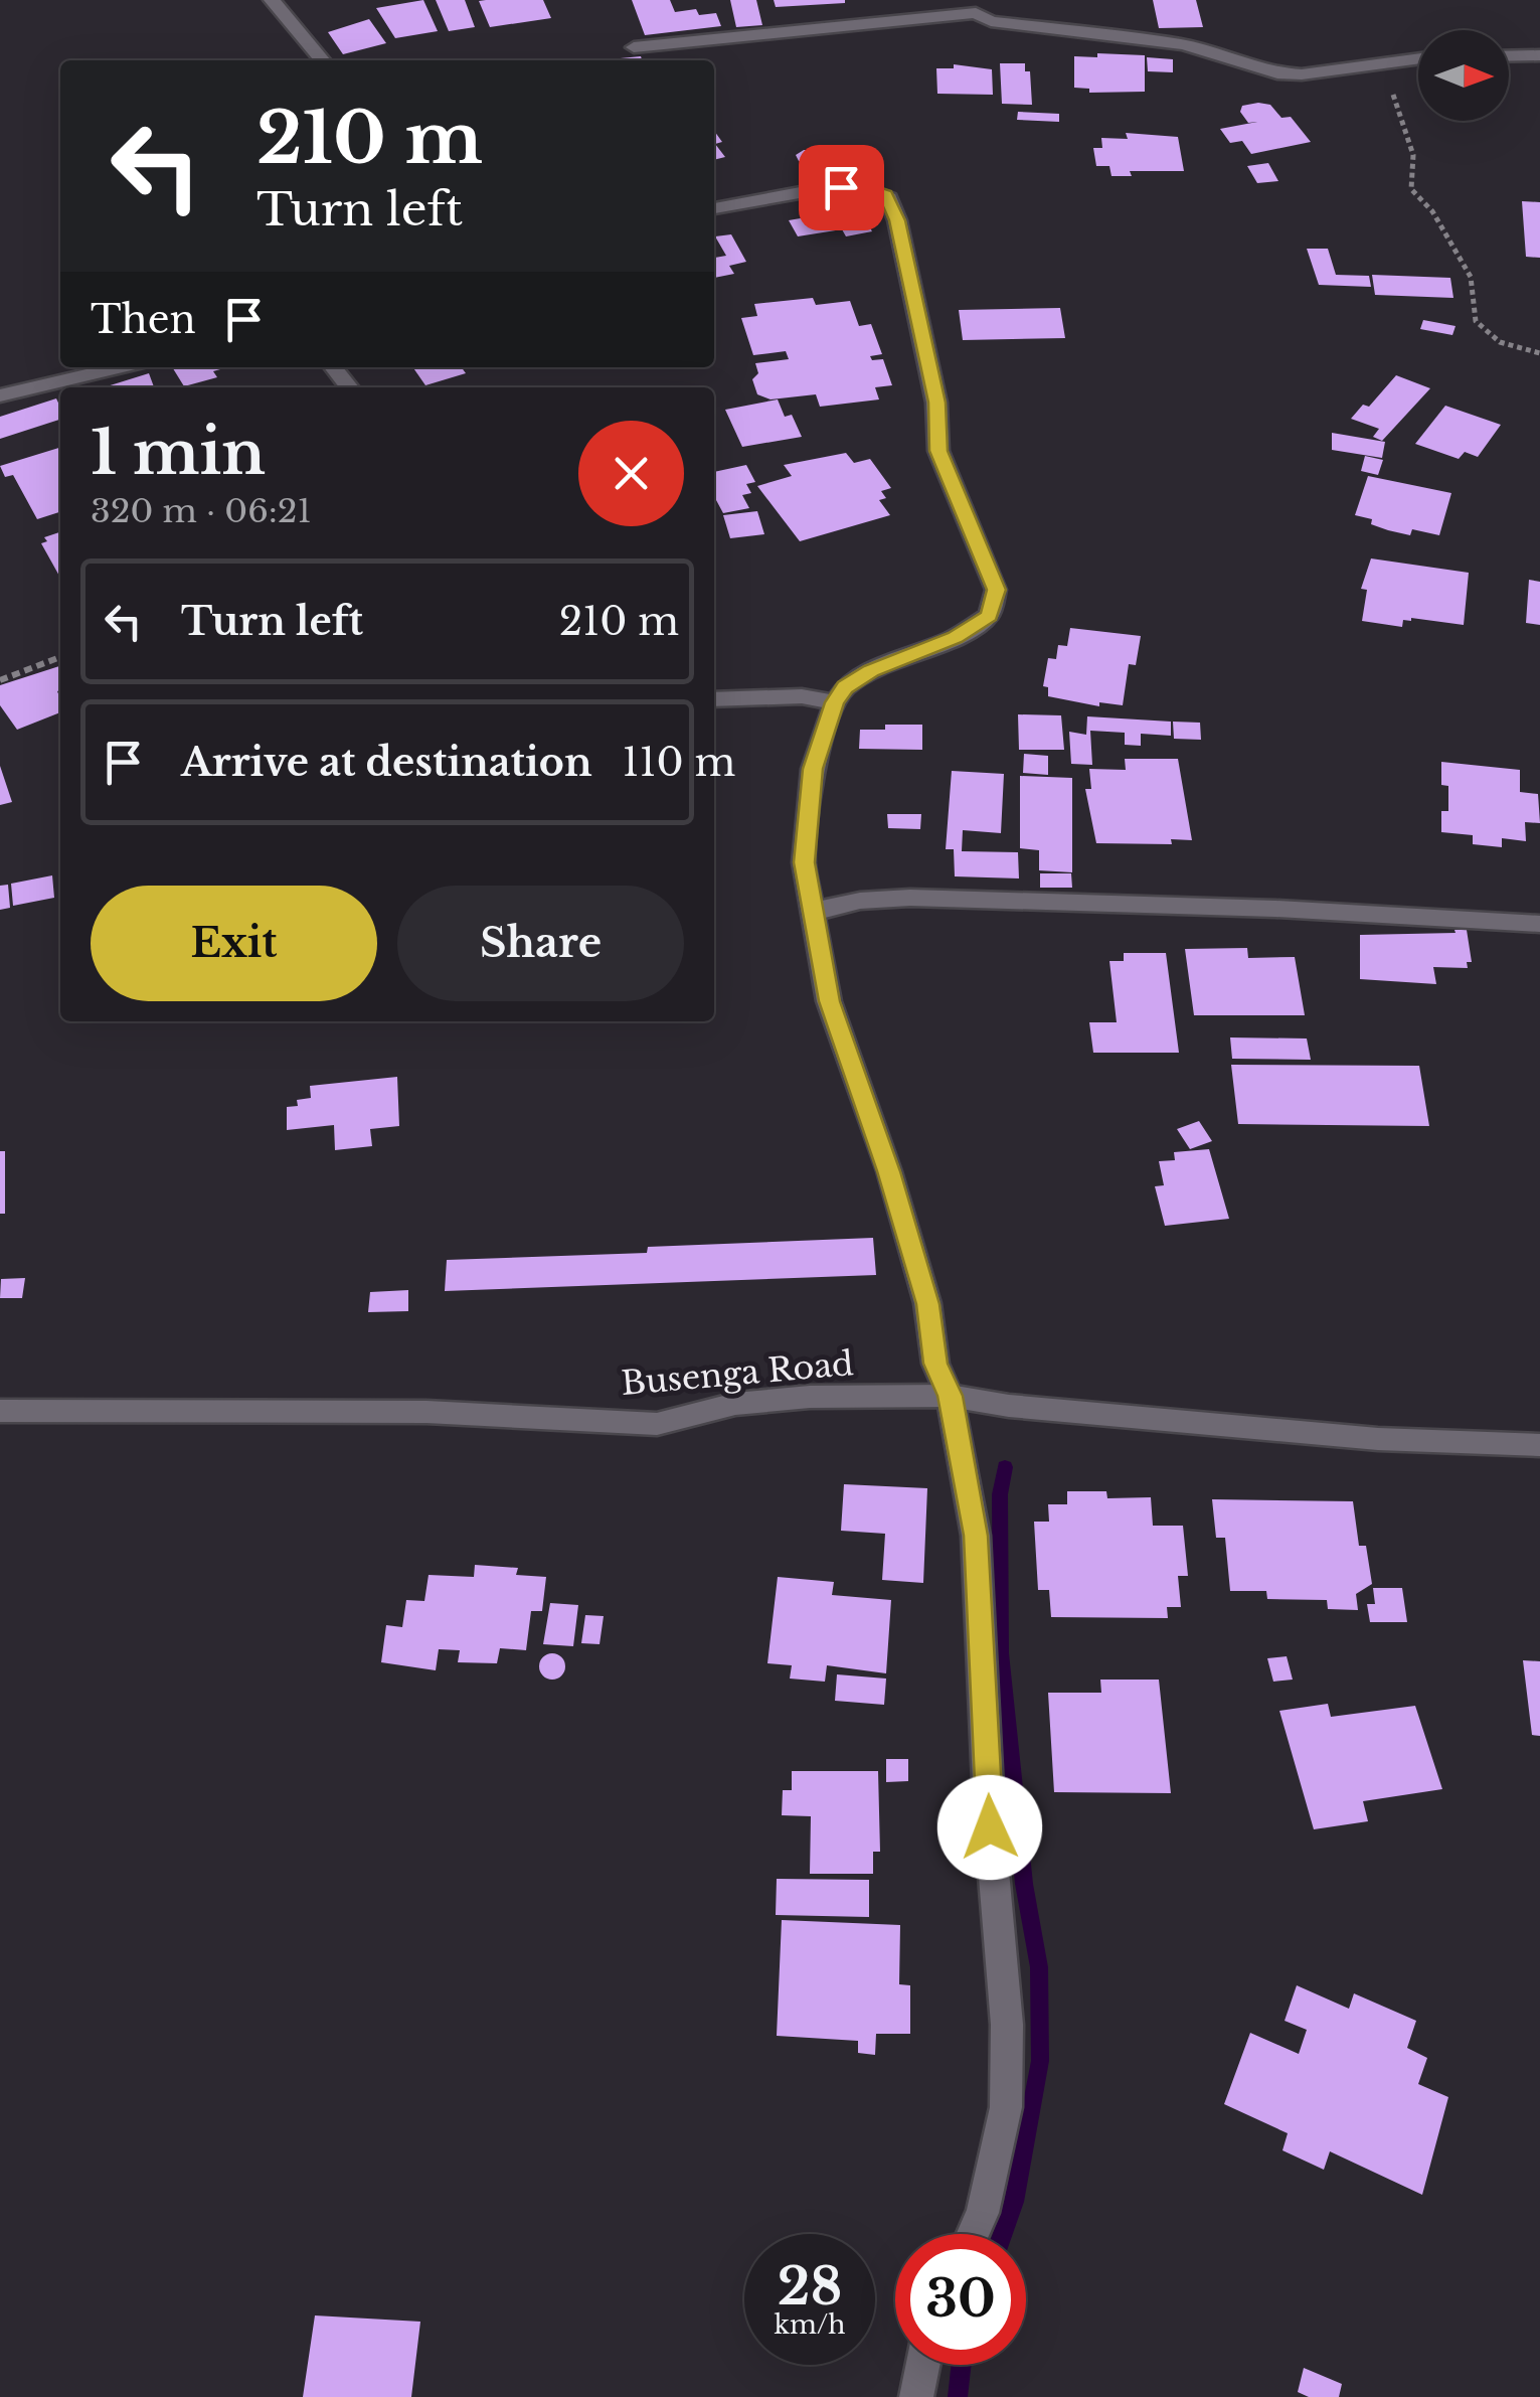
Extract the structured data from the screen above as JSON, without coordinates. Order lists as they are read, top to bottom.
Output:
{
  "streets": {
    "street": ["Busenga Road"]
  },
  "north": "right",
  "page": {
    "turn": ["210 m", "Turn left"],
    "then": "Then",
    "heading": ["1 min", "320 m · 06:21"],
    "list": [
      {
        "name": "Turn left",
        "value": "210 m"
      },
      {
        "name": "Arrive at destination",
        "value": "110 m"
      }
    ],
    "buttons": ["Exit", "Share"],
    "speed": "28 km/h",
    "limit": "30"
  }
}
